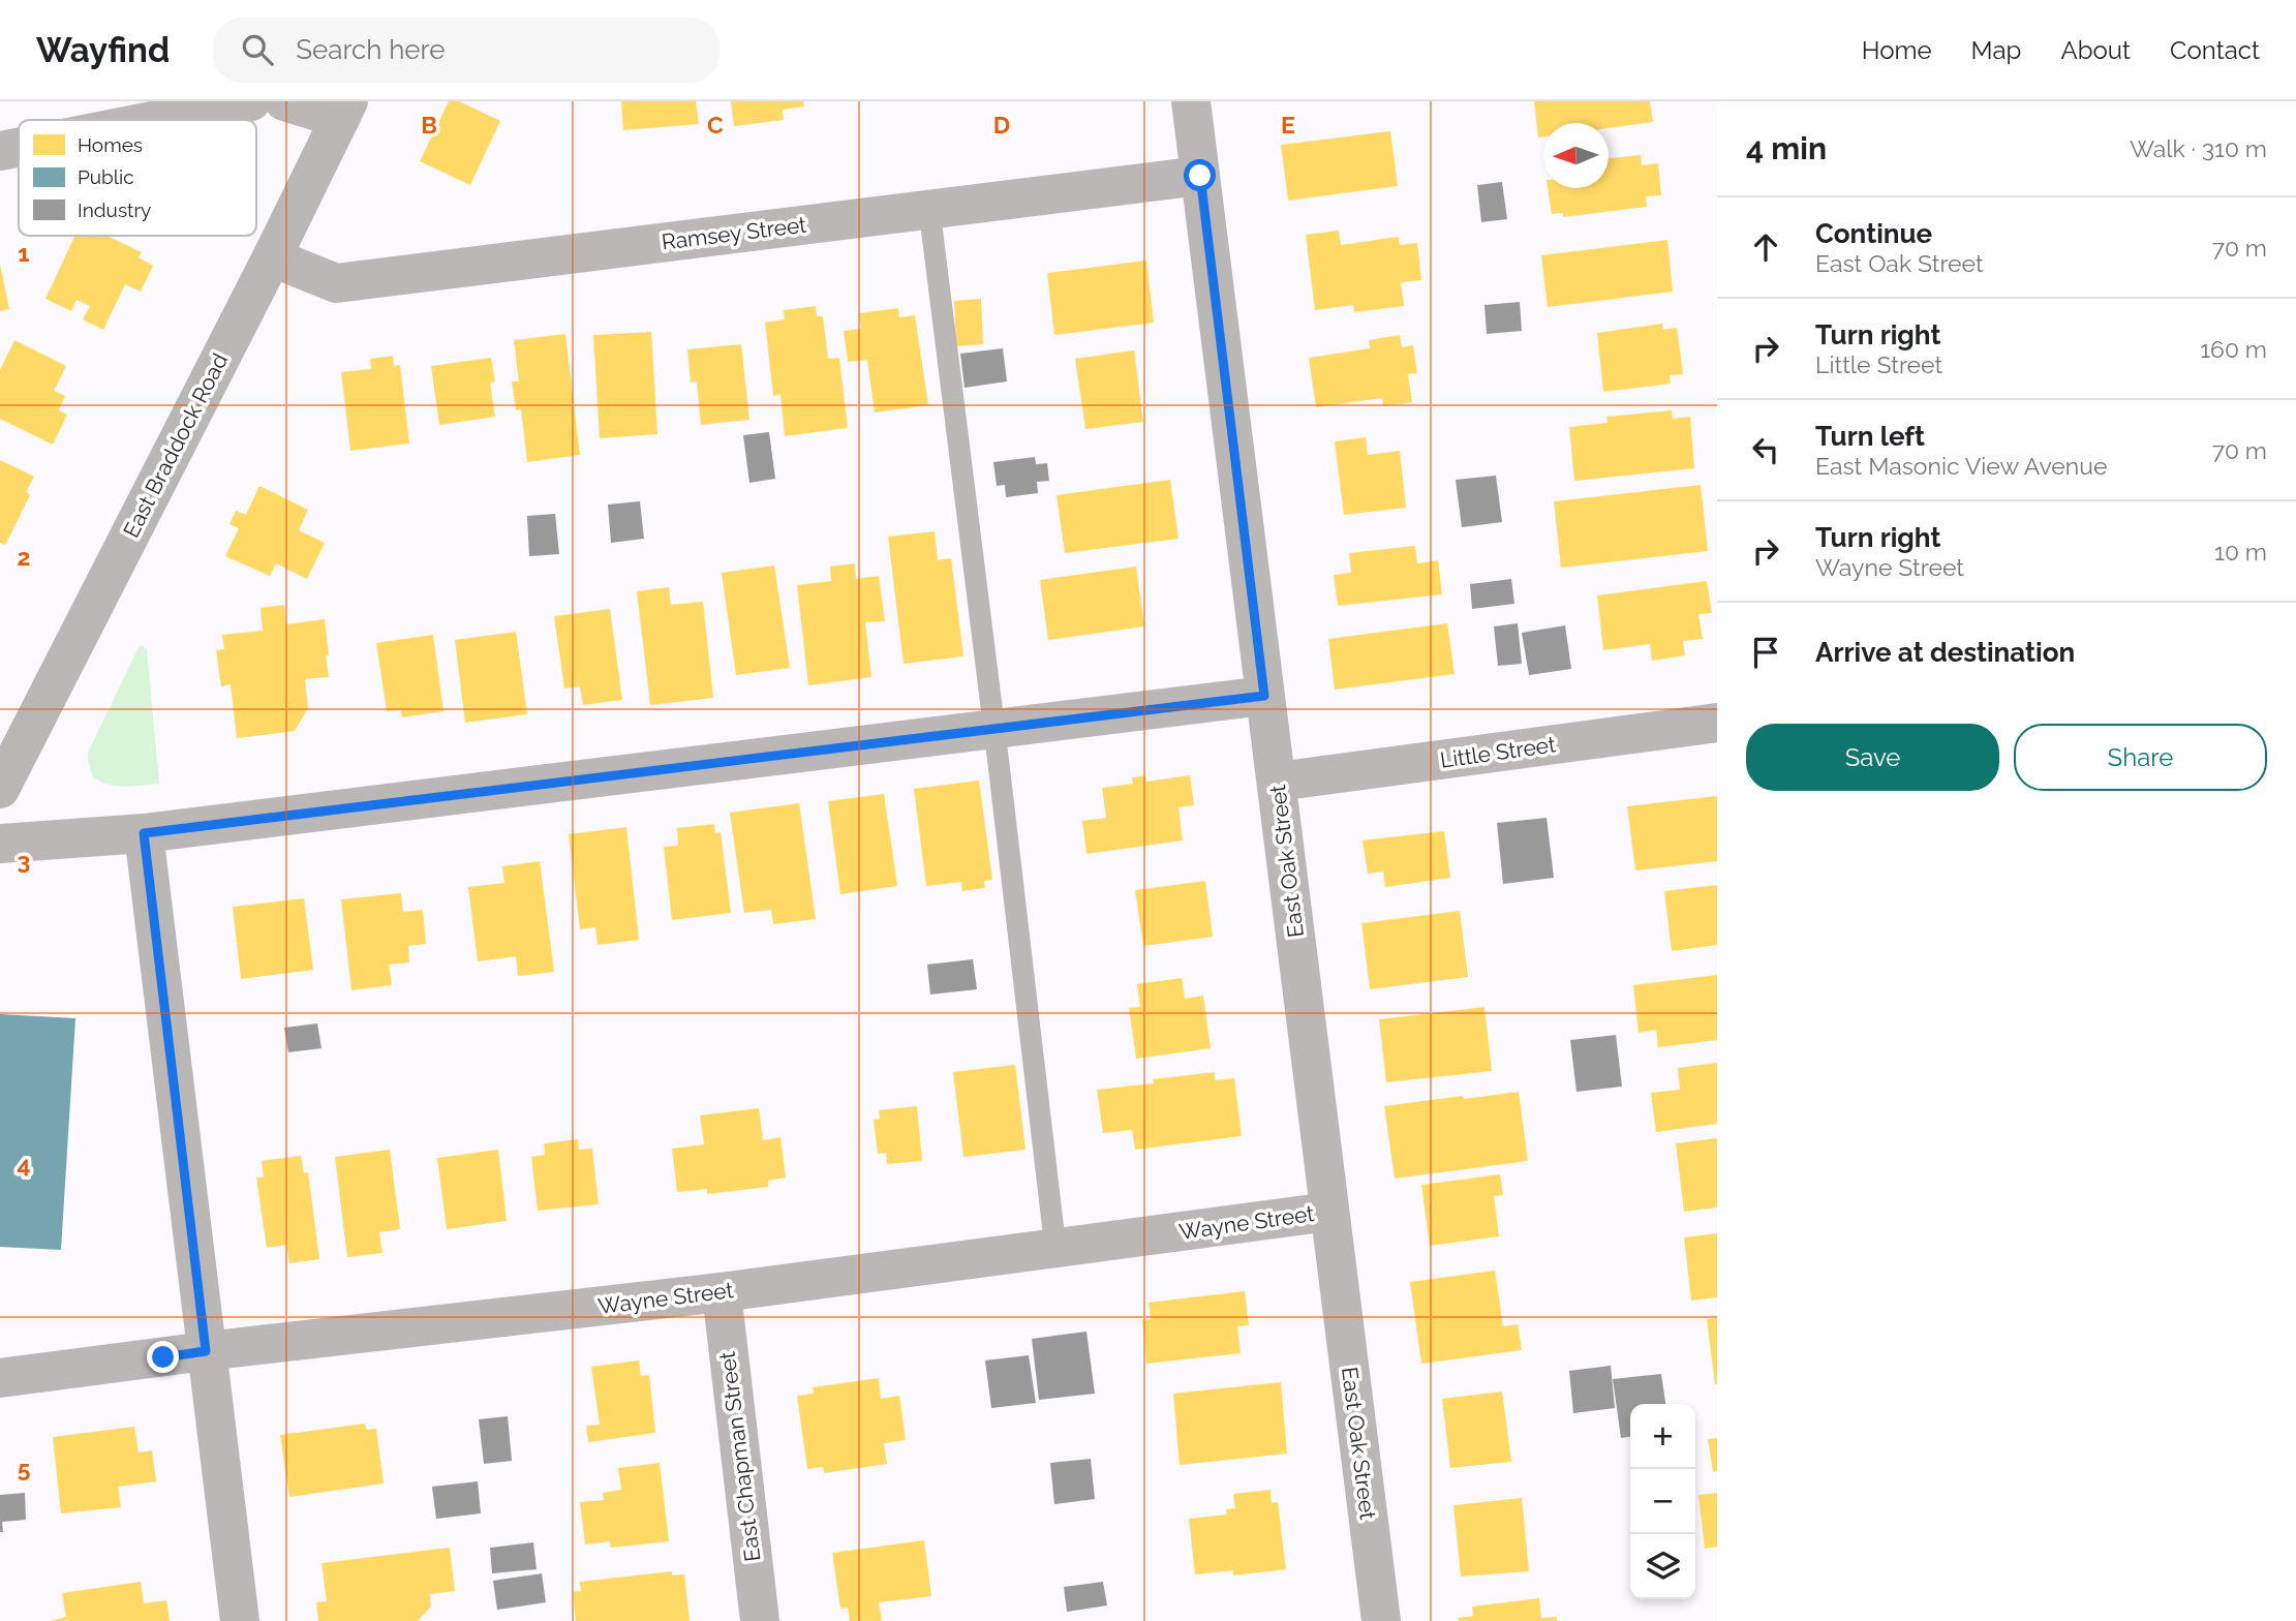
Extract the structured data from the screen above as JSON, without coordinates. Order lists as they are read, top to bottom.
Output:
{
  "streets": {
    "main road": ["East Braddock Road"],
    "street": [
      "Ramsey Street",
      "Little Street",
      "East Oak Street",
      "Wayne Street",
      "East Chapman Street"
    ]
  },
  "crossings": [
    ["Ramsey Street", "East Braddock Road"],
    ["Ramsey Street", "East Oak Street"],
    ["Little Street", "East Oak Street"],
    ["East Oak Street", "Wayne Street"],
    ["Wayne Street", "East Chapman Street"]
  ],
  "legend": ["Homes", "Public", "Industry"],
  "north": "left",
  "page": {
    "header": "Wayfind",
    "search": "Search here",
    "nav": [
      "Home",
      "Map",
      "About",
      "Contact"
    ],
    "heading": ["4 min", "Walk · 310 m"],
    "list": [
      ["Continue", "East Oak Street", "70 m"],
      ["Turn right", "Little Street", "160 m"],
      ["Turn left", "East Masonic View Avenue", "70 m"],
      ["Turn right", "Wayne Street", "10 m"],
      "Arrive at destination"
    ],
    "buttons": ["Save", "Share"],
    "map_buttons": ["+", "−"]
  },
  "grid": {
    "columns": [
      "B",
      "C",
      "D",
      "E"
    ],
    "rows": [
      "1",
      "2",
      "3",
      "4",
      "5"
    ]
  }
}
